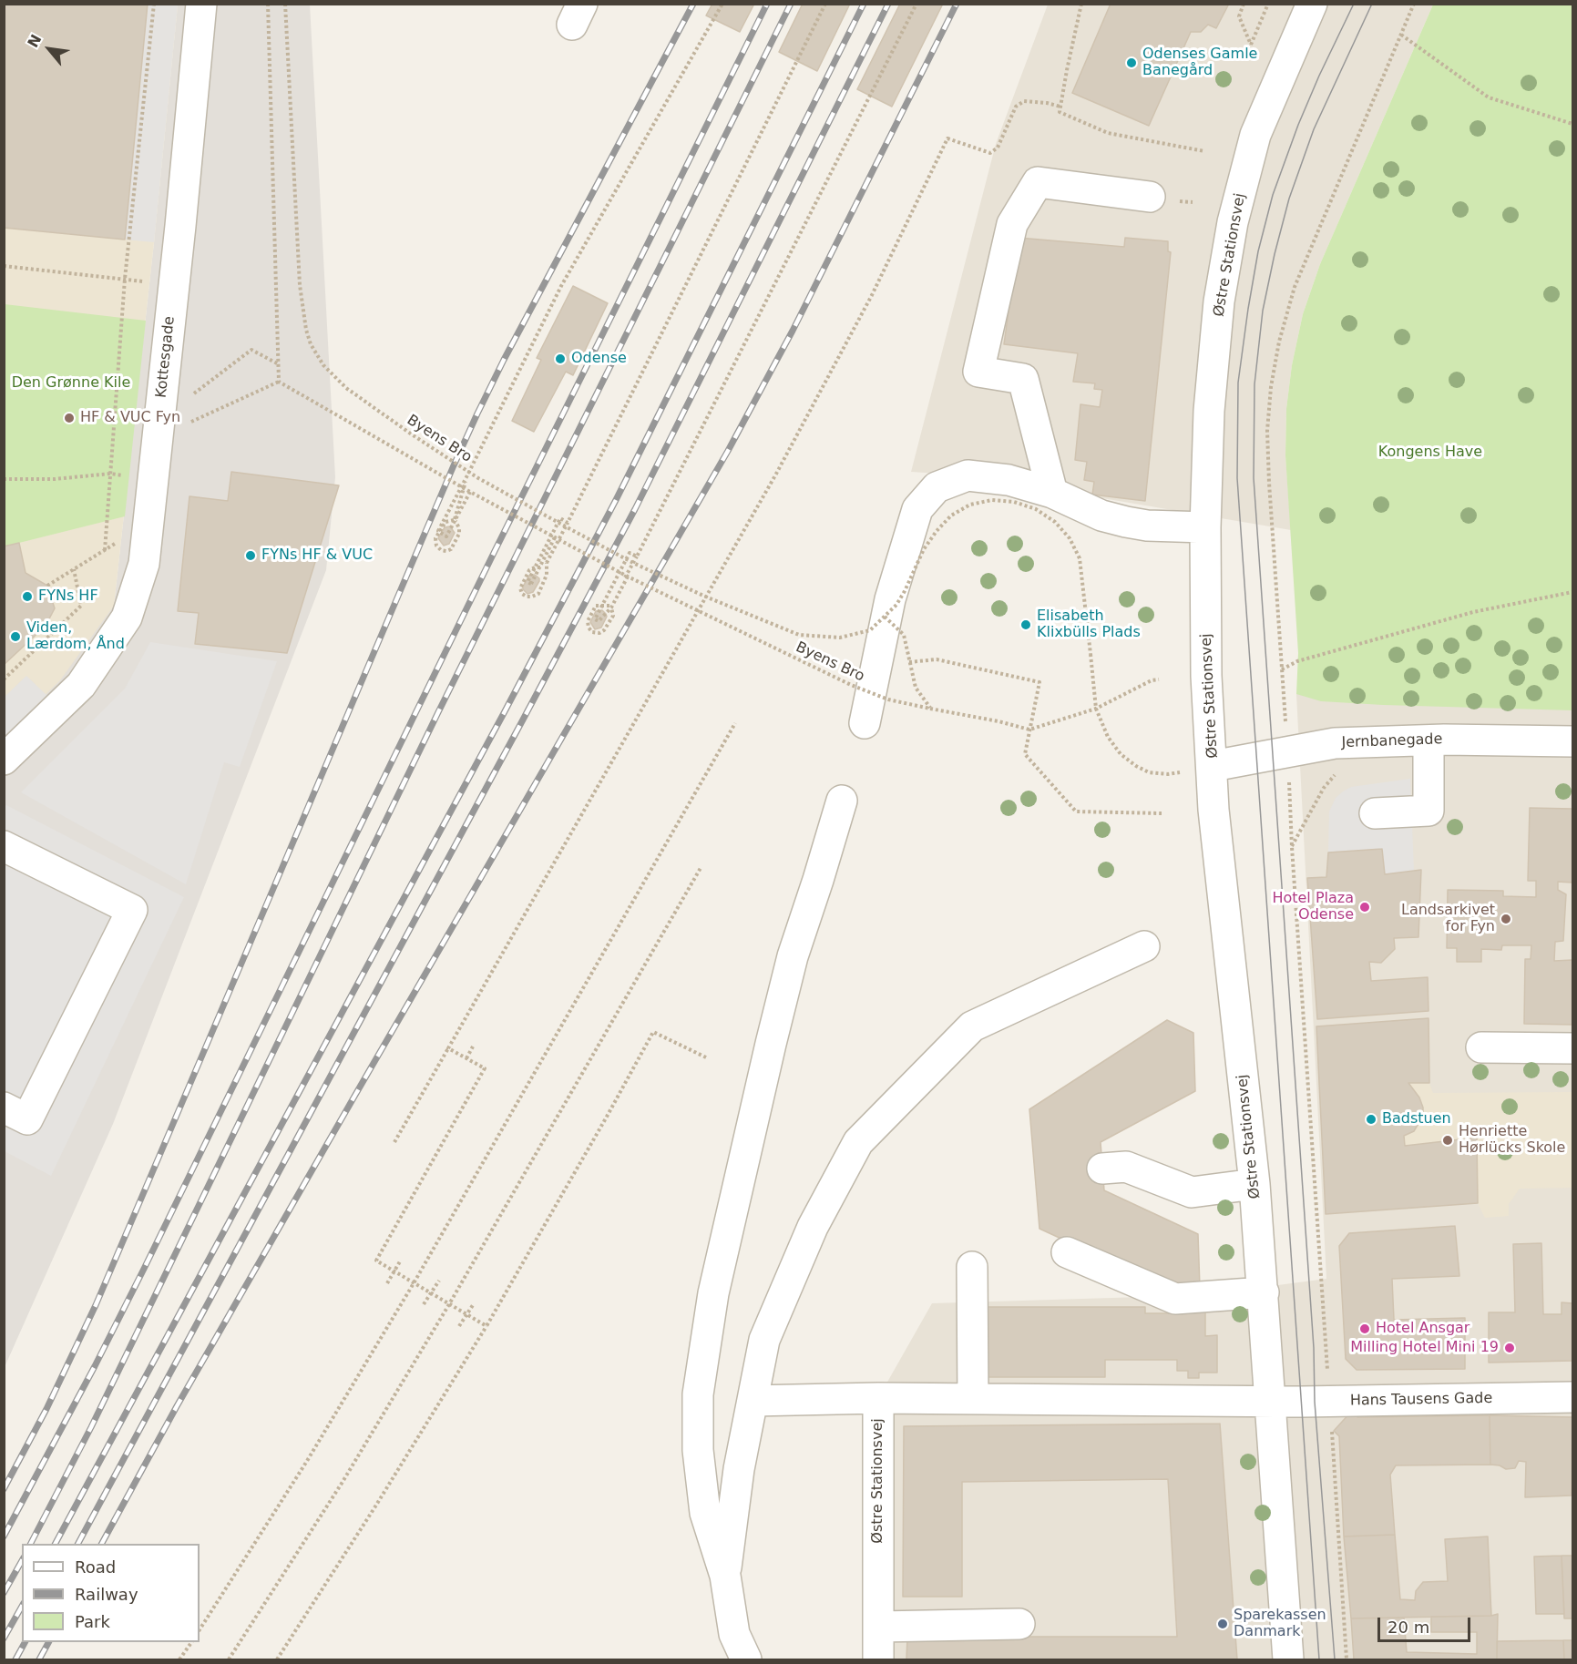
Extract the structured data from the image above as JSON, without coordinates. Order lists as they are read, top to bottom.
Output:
{
  "streets": {
    "street": [
      "Østre Stationsvej",
      "Kottesgade",
      "Jernbanegade",
      "Hans Tausens Gade"
    ],
    "path": ["Byens Bro"]
  },
  "crossings": [
    ["Østre Stationsvej", "Byens Bro"],
    ["Østre Stationsvej", "Jernbanegade"],
    ["Østre Stationsvej", "Hans Tausens Gade"],
    ["Byens Bro", "Jernbanegade"]
  ],
  "parks": ["Den Grønne Kile", "Kongens Have"],
  "places": [
    "Odenses Gamle Banegård",
    "Odense",
    "HF & VUC Fyn",
    "FYNs HF & VUC",
    "FYNs HF",
    "Elisabeth Klixbülls Plads",
    "Viden, Lærdom, Ånd",
    "Hotel Plaza Odense",
    "Landsarkivet for Fyn",
    "Badstuen",
    "Henriette Hørlücks Skole",
    "Hotel Ansgar",
    "Milling Hotel Mini 19",
    "Sparekassen Danmark"
  ],
  "legend": ["Road", "Railway", "Park"],
  "scale_bar": "20 m",
  "north": "top left"
}
